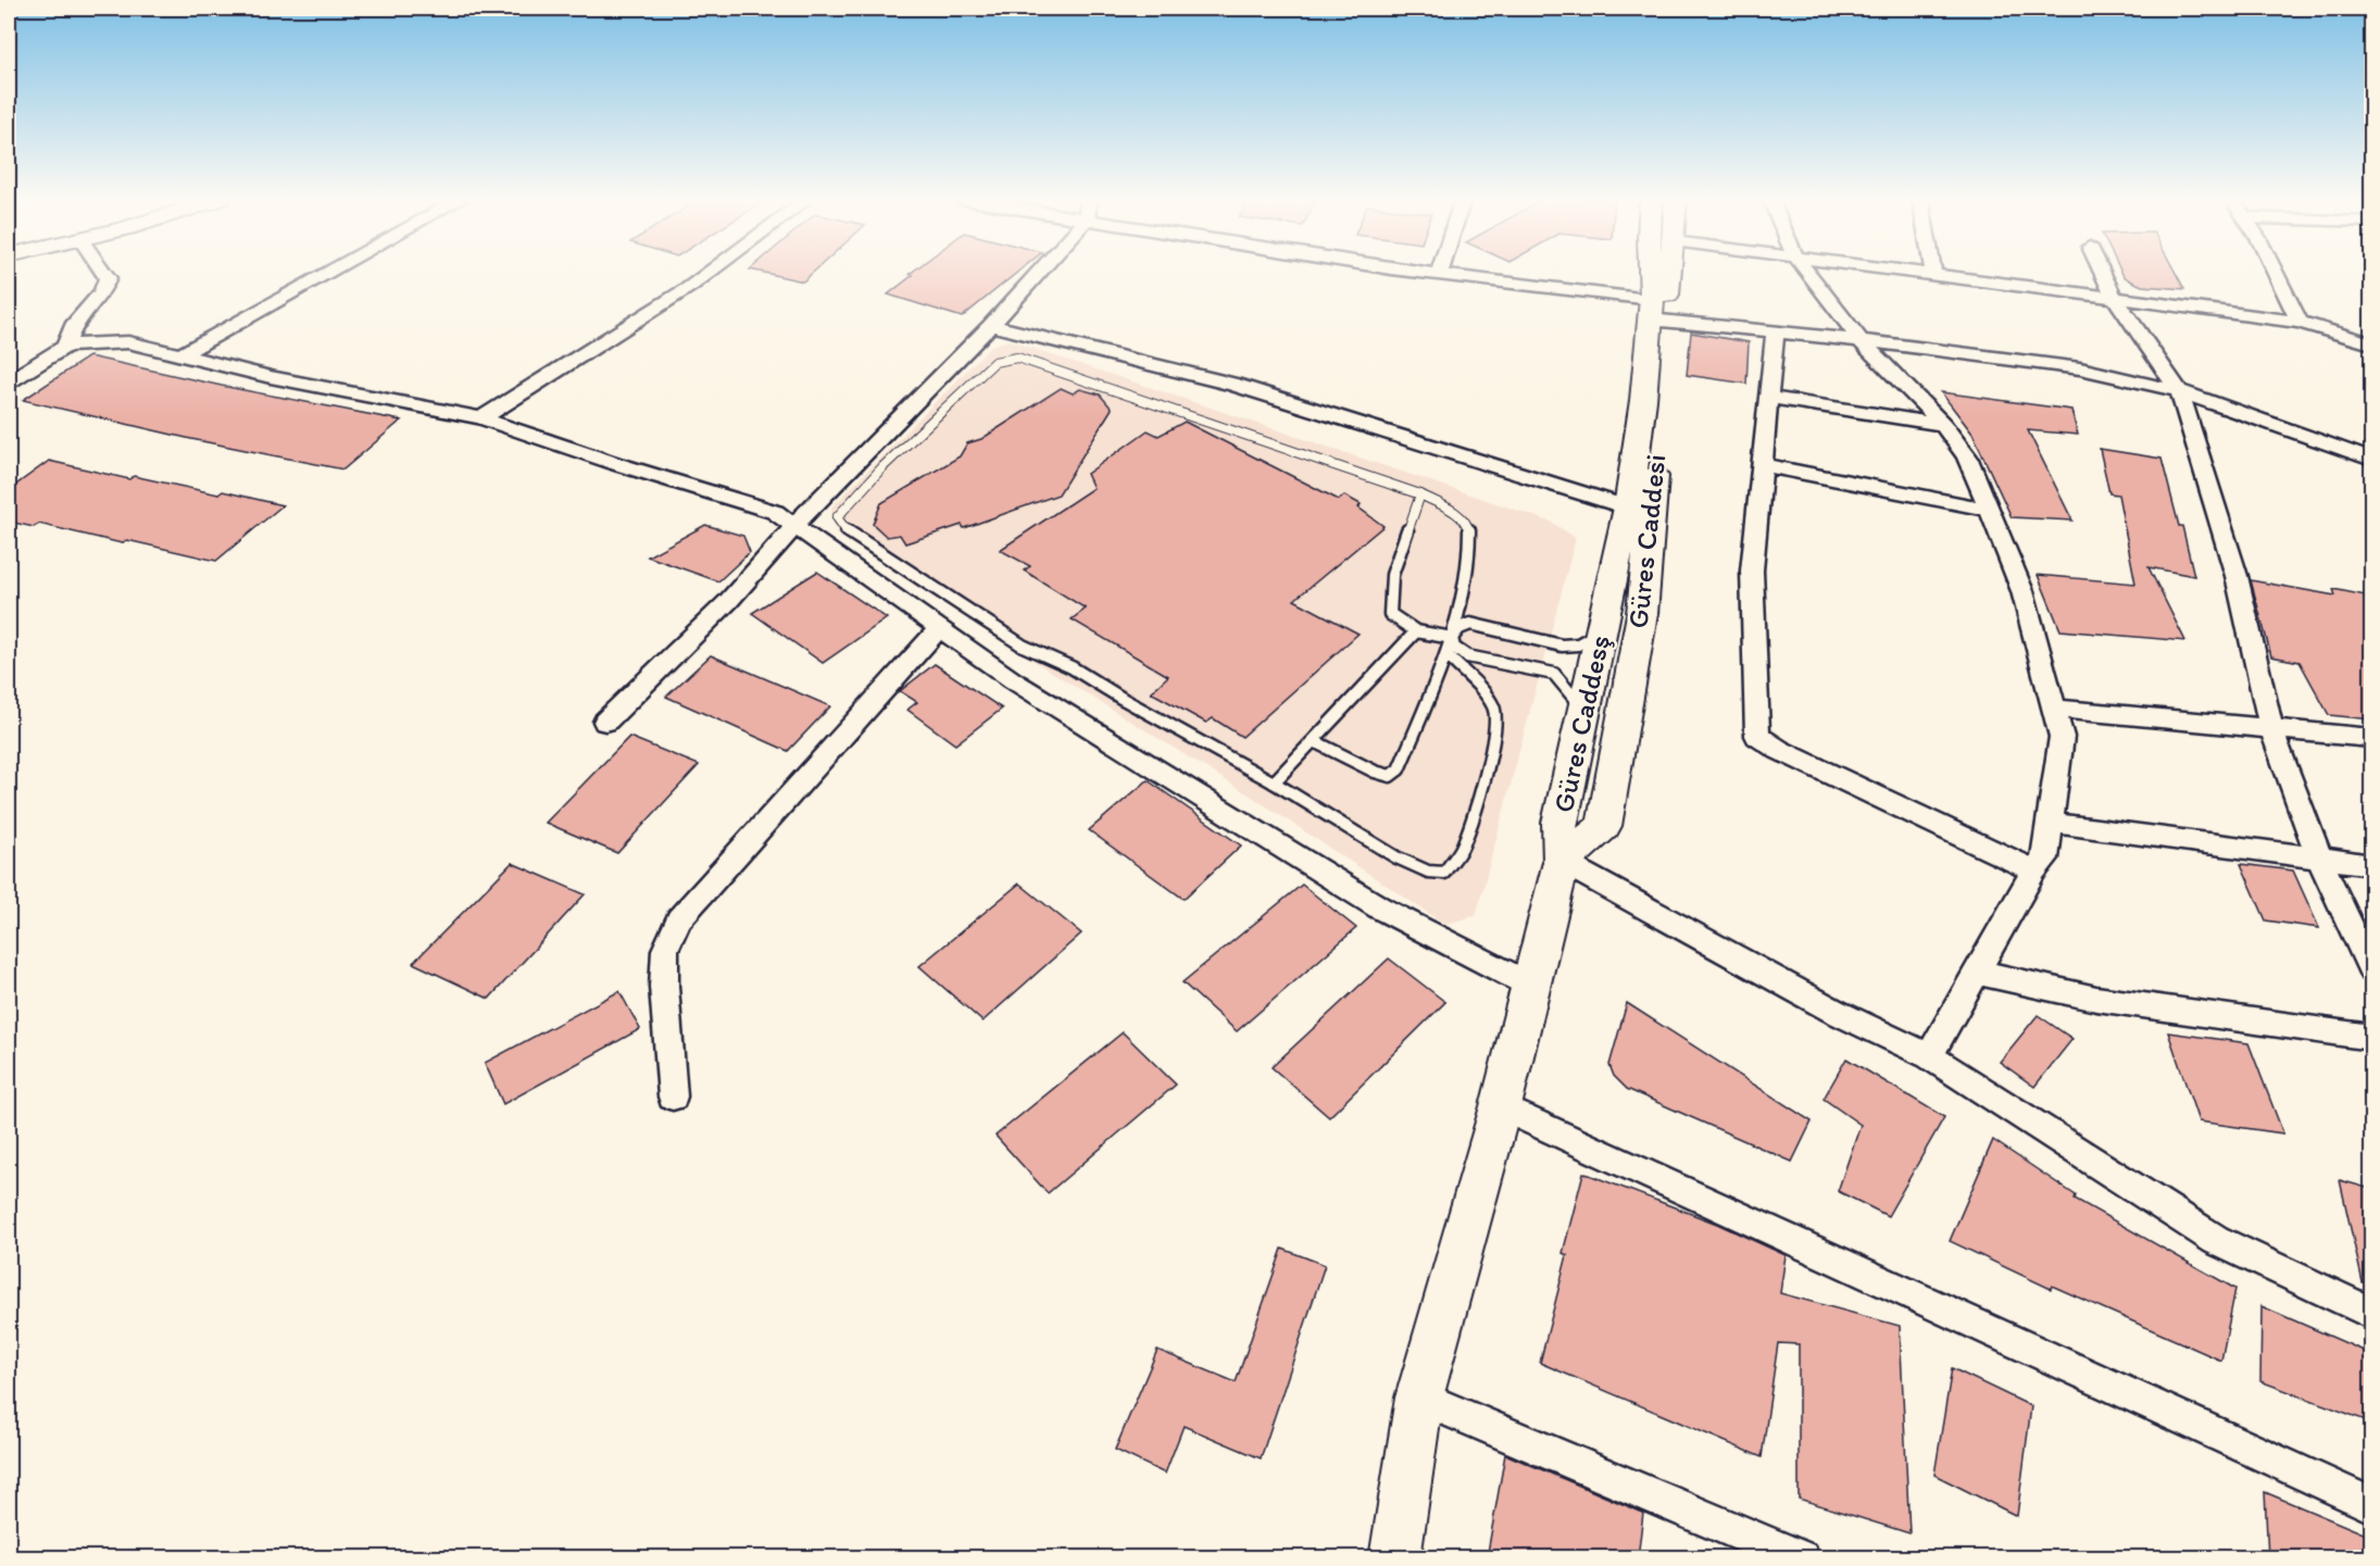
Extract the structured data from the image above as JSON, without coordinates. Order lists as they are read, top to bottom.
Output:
{
  "streets": {
    "street": ["Güres Caddesi", "Güres Caddesş"]
  },
  "crossings": [
    ["Güres Caddesi", "Güres Caddesş"]
  ]
}
